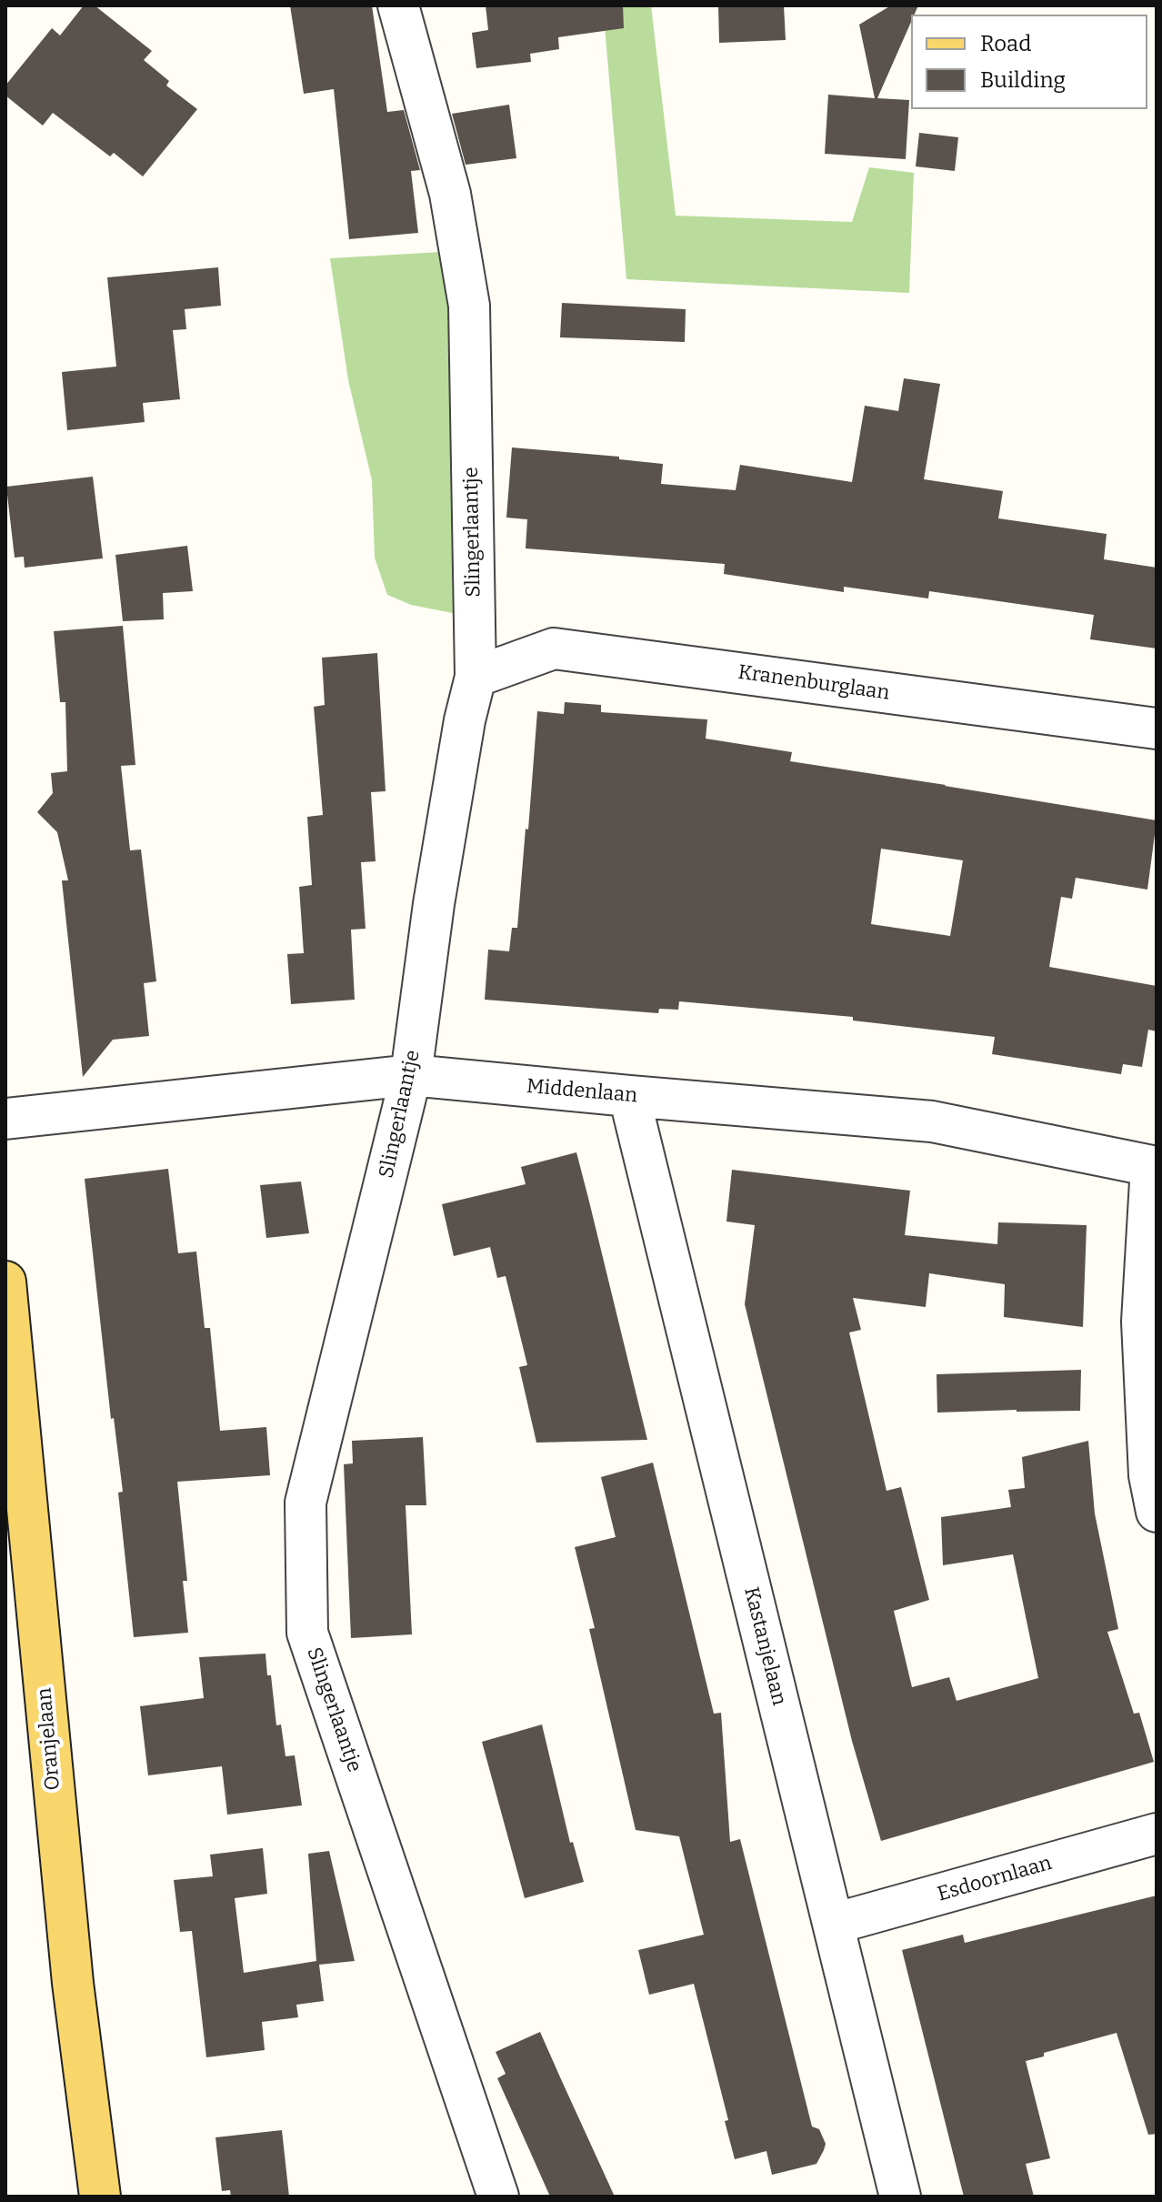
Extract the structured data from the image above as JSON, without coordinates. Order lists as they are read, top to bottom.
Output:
{
  "streets": {
    "main road": ["Oranjelaan"],
    "street": [
      "Slingerlaantje",
      "Kranenburglaan",
      "Middenlaan",
      "Kastanjelaan",
      "Esdoornlaan"
    ]
  },
  "crossings": [
    ["Slingerlaantje", "Kranenburglaan"],
    ["Slingerlaantje", "Middenlaan"],
    ["Middenlaan", "Kastanjelaan"],
    ["Kastanjelaan", "Esdoornlaan"]
  ],
  "legend": ["Road", "Building"]
}
